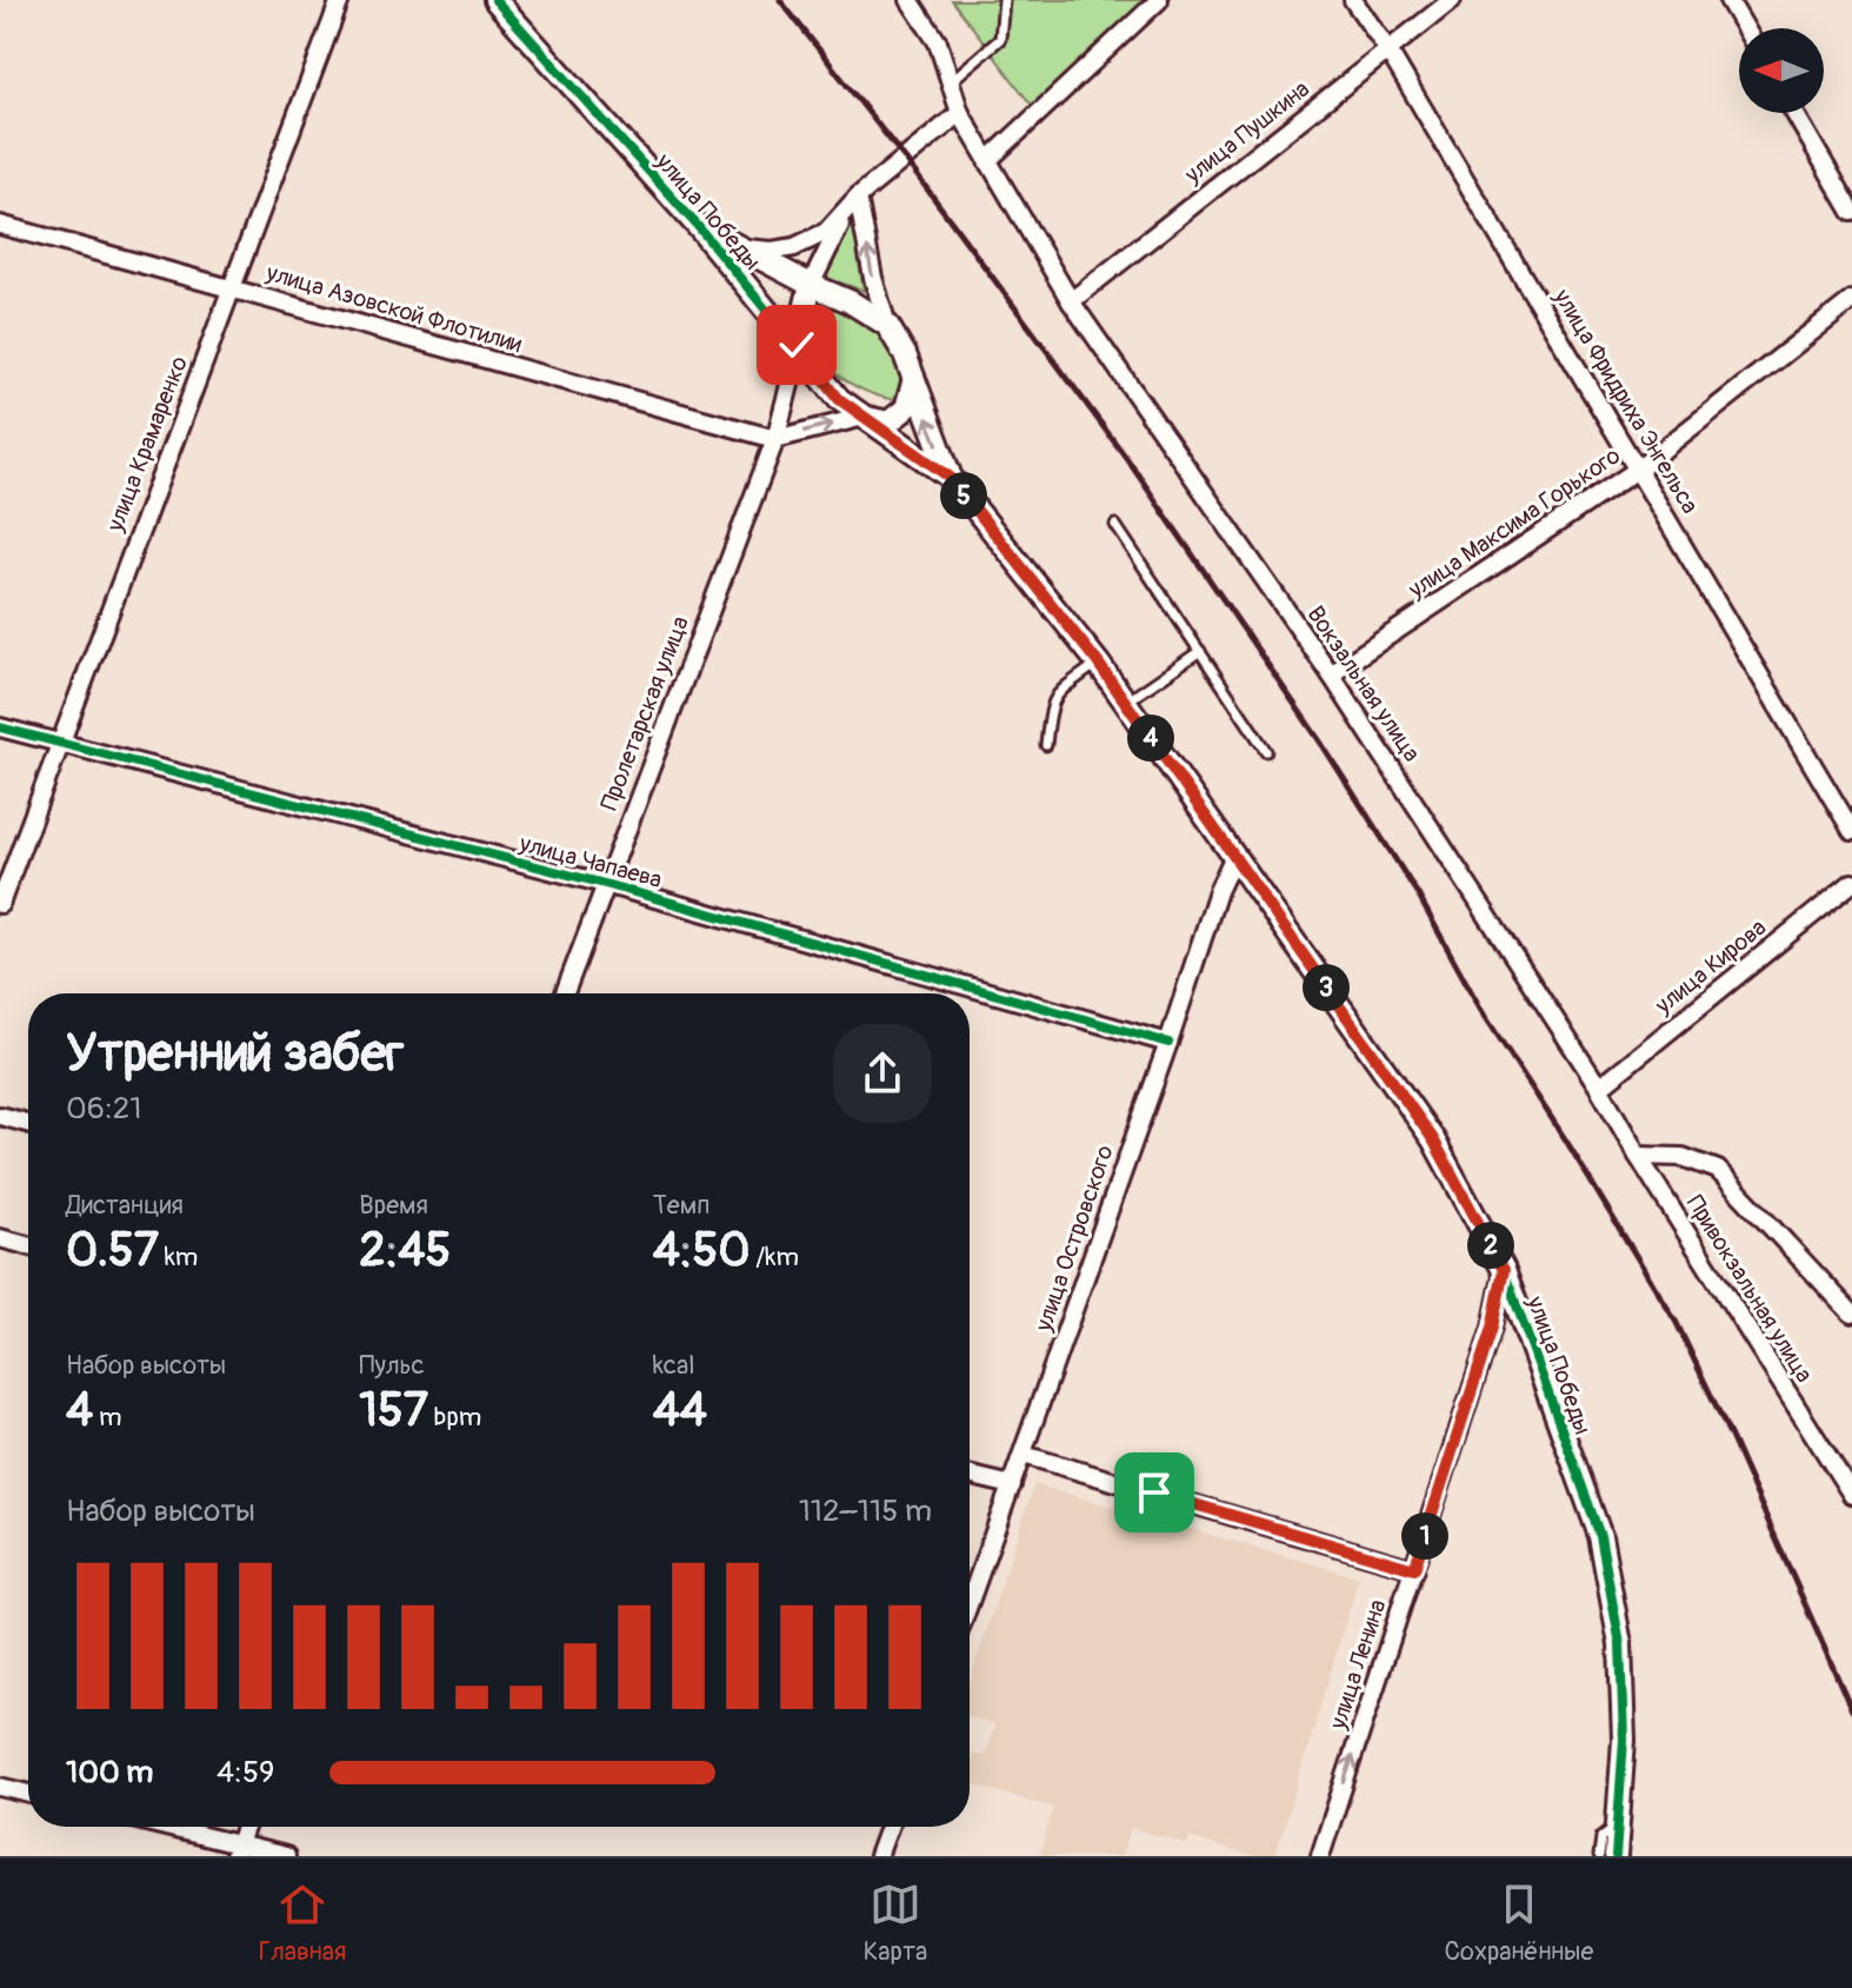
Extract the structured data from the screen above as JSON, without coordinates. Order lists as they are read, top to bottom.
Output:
{
  "streets": {
    "street": [
      "улица Пушкина",
      "улица Победы",
      "улица Азовской Флотилии",
      "улица Фридриха Энгельса",
      "улица Крамаренко",
      "улица Максима Горького",
      "Вокзальная улица",
      "Пролетарская улица",
      "улица Чапаева",
      "улица Кирова",
      "улица Островского",
      "Привокзальная улица",
      "улица Ленина"
    ]
  },
  "crossings": [
    ["улица Пушкина", "улица Фридриха Энгельса"],
    ["улица Пушкина", "Вокзальная улица"],
    ["улица Победы", "Пролетарская улица"],
    ["улица Победы", "улица Островского"],
    ["улица Победы", "улица Ленина"],
    ["улица Азовской Флотилии", "улица Крамаренко"],
    ["улица Азовской Флотилии", "Пролетарская улица"],
    ["улица Фридриха Энгельса", "улица Максима Горького"],
    ["улица Крамаренко", "улица Чапаева"],
    ["улица Максима Горького", "Вокзальная улица"],
    ["Вокзальная улица", "улица Кирова"],
    ["Вокзальная улица", "Привокзальная улица"],
    ["Пролетарская улица", "улица Чапаева"],
    ["улица Чапаева", "улица Островского"]
  ],
  "one_way": ["улица Ленина"],
  "north": "left",
  "page": {
    "pins": [
      "5",
      "4",
      "3",
      "2",
      "1"
    ],
    "heading": ["Утренний забег", "06:21"],
    "stats": [
      ["Дистанция", "0.57 km"],
      ["Время", "2:45"],
      ["Темп", "4:50 /km"],
      ["Набор высоты", "4 m"],
      ["Пульс", "157 bpm"],
      ["kcal", "44"]
    ],
    "chart": ["Набор высоты", "112–115 m"],
    "list": [
      {
        "name": "100 m",
        "note": "4:59"
      }
    ],
    "tabs": ["Главная", "Карта", "Сохранённые"]
  }
}
